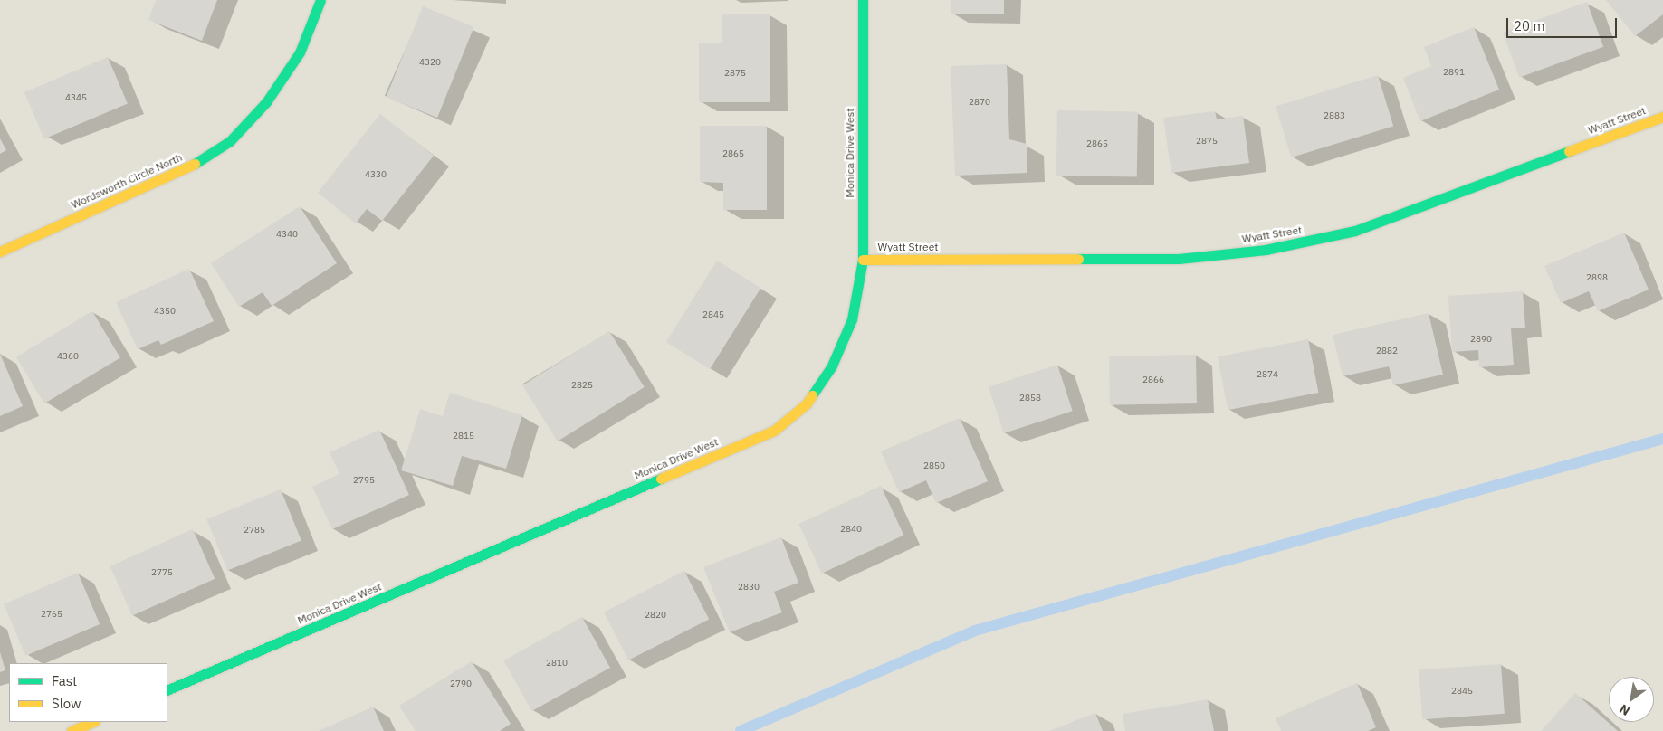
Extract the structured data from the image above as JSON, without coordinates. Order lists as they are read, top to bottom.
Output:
{
  "streets": {
    "street": ["Wyatt Street", "Monica Drive West", "Wordsworth Circle North"]
  },
  "crossings": [
    ["Wyatt Street", "Monica Drive West"]
  ],
  "house_numbers": [
    "4320",
    "2891",
    "2875",
    "4345",
    "2870",
    "2883",
    "2875",
    "2865",
    "2865",
    "4330",
    "4340",
    "2898",
    "4350",
    "2845",
    "2890",
    "2882",
    "4360",
    "2874",
    "2866",
    "2825",
    "2858",
    "2815",
    "2850",
    "2795",
    "2840",
    "2785",
    "2775",
    "2830",
    "2765",
    "2820",
    "2810",
    "2790",
    "2845"
  ],
  "legend": ["Fast", "Slow"],
  "scale_bar": "20 m",
  "north": "bottom left"
}
